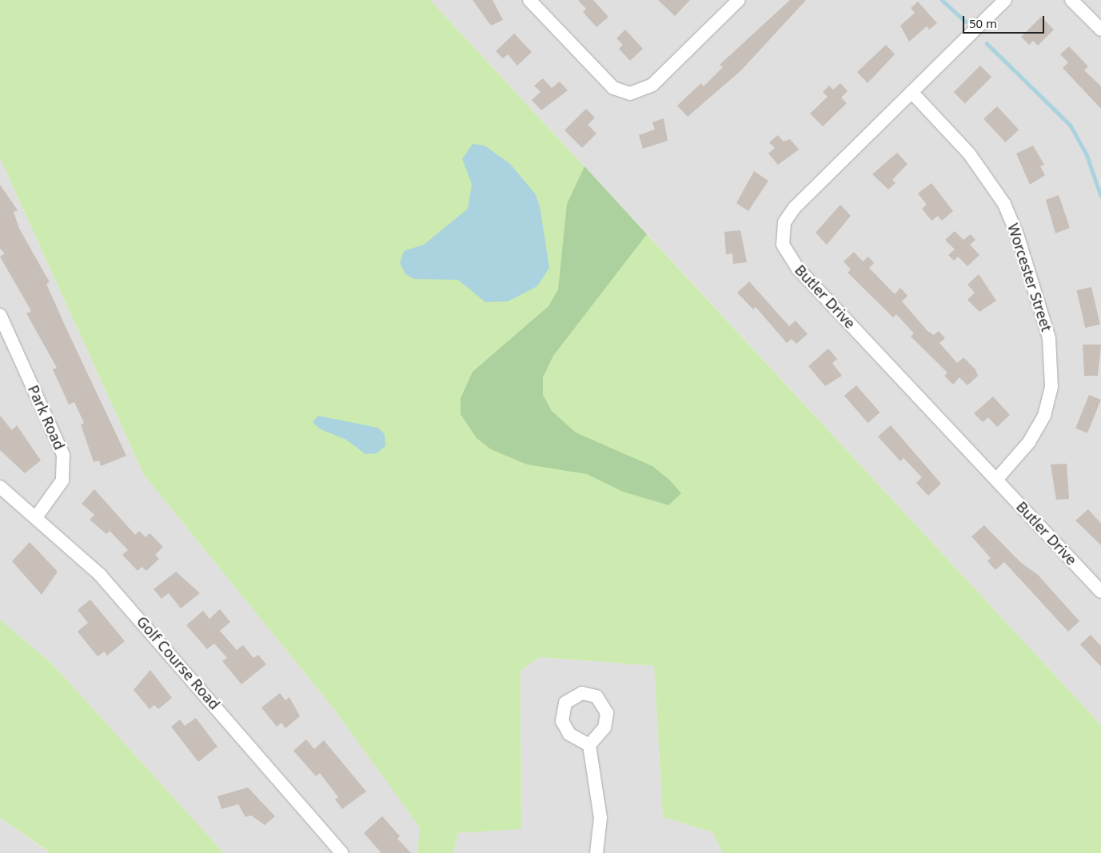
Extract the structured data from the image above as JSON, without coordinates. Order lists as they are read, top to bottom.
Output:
{
  "streets": {
    "street": [
      "Worcester Street",
      "Butler Drive",
      "Park Road",
      "Golf Course Road"
    ]
  },
  "crossings": [
    ["Worcester Street", "Butler Drive"],
    ["Park Road", "Golf Course Road"]
  ],
  "scale_bar": "50 m"
}
